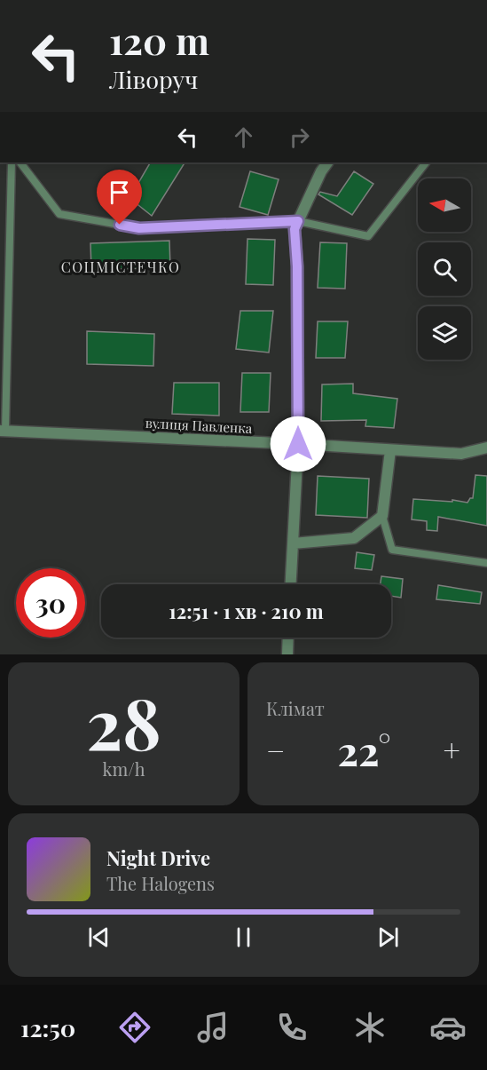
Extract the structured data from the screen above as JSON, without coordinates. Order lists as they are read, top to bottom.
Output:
{
  "streets": {
    "street": ["вулиця Павленка"]
  },
  "districts": ["СОЦМІСТЕЧКО"],
  "north": "left",
  "page": {
    "turn": ["120 m", "Ліворуч"],
    "limit": "30",
    "trip": "12:51 · 1 хв · 210 m",
    "tile": [
      ["28", "km/h"],
      "Клімат"
    ],
    "heat": ["−", "22°", "+"],
    "song": ["Night Drive", "The Halogens"],
    "tabs": "12:50"
  }
}
